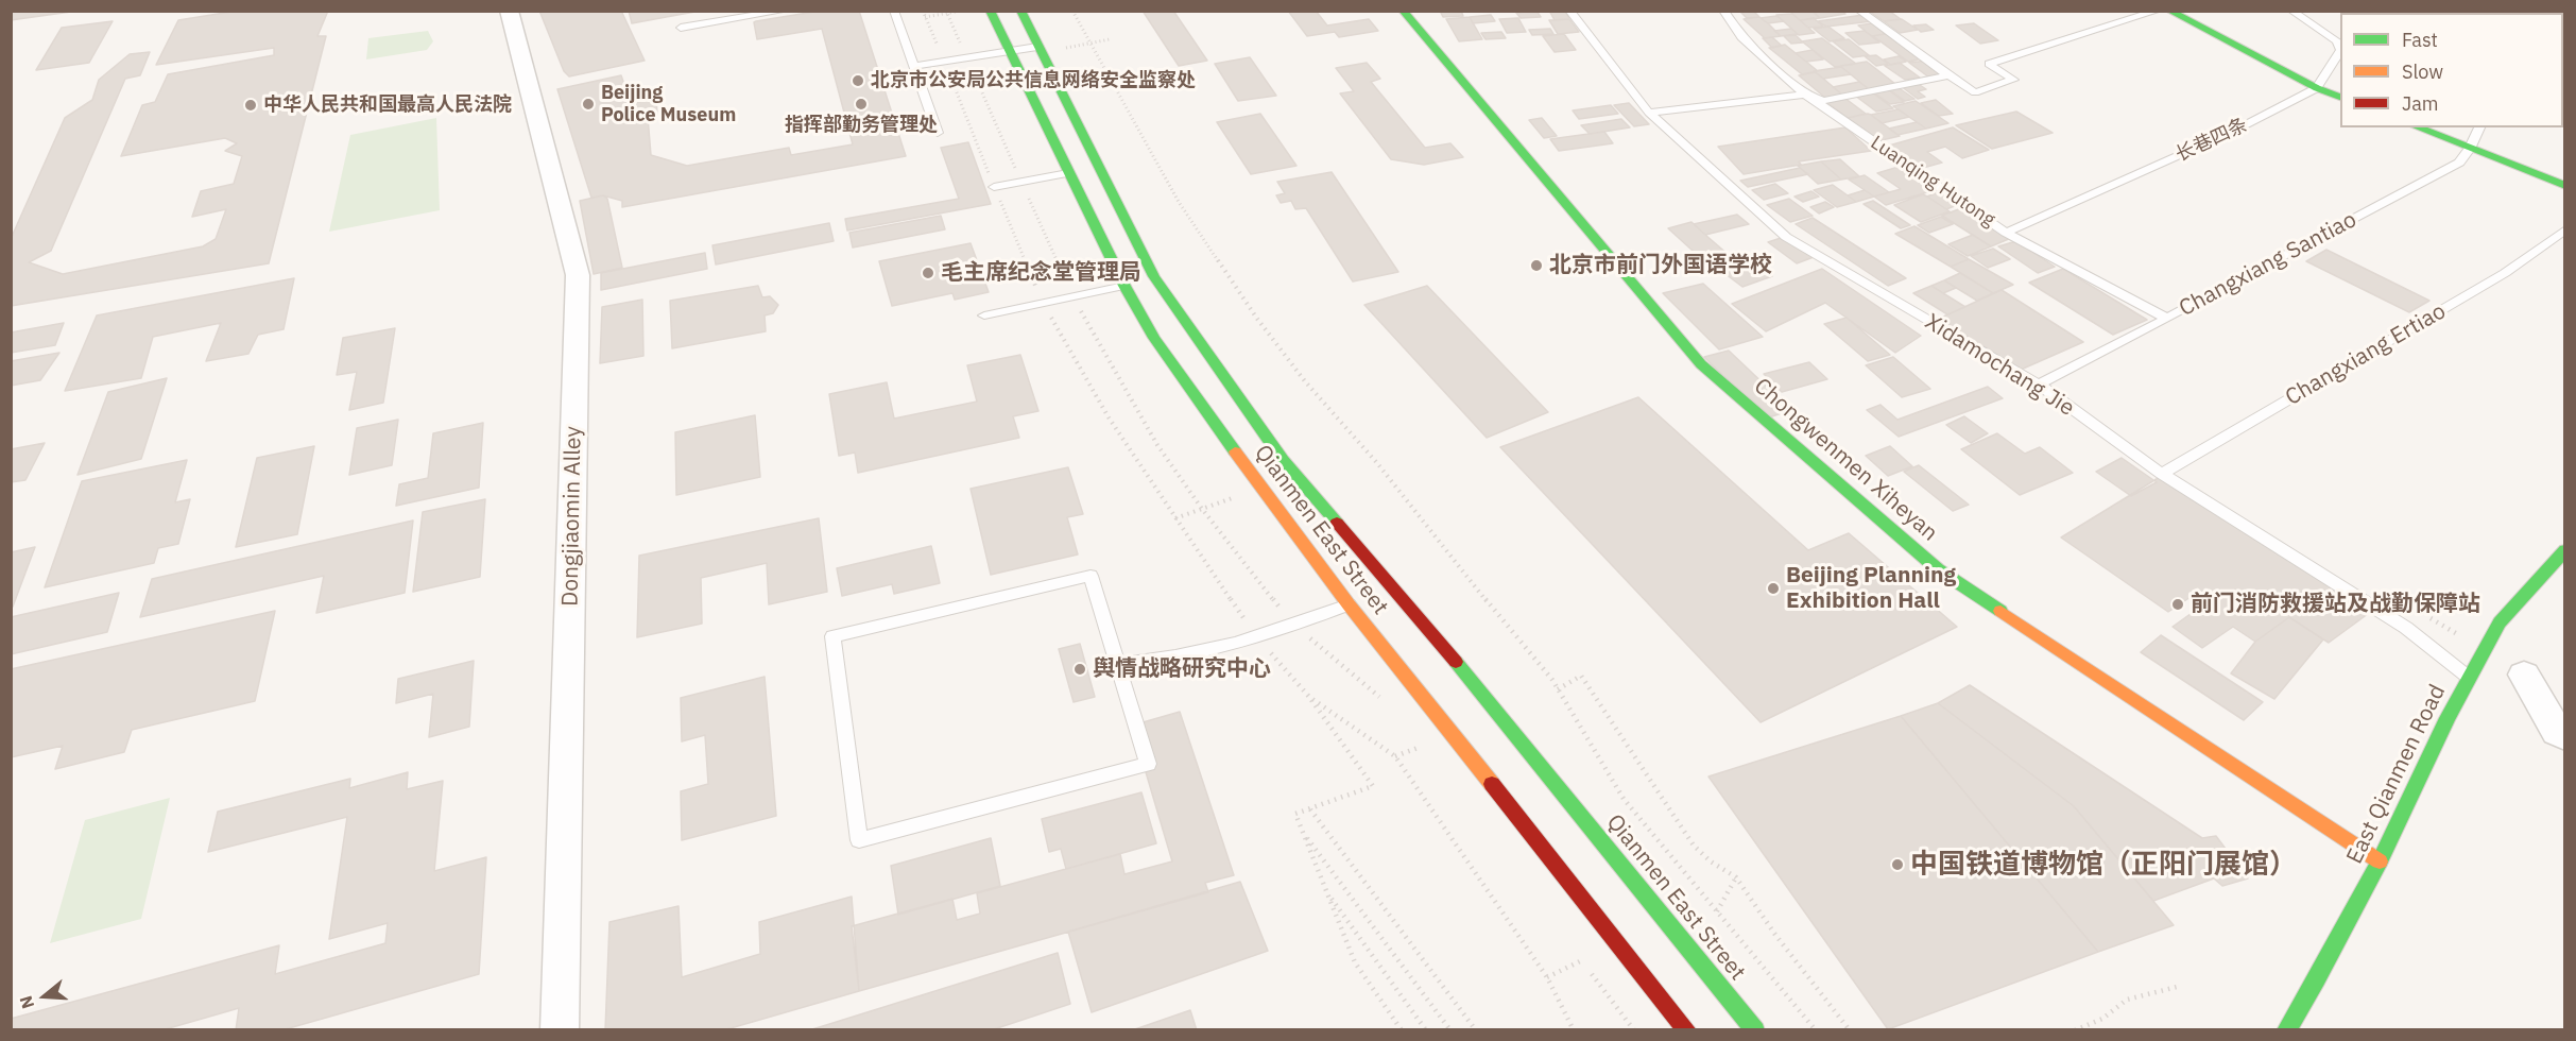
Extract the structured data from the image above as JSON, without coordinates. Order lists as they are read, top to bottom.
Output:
{
  "streets": {
    "main road": ["Chongwenmen Xiheyan", "Qianmen East Street", "East Qianmen Road"],
    "street": ["Dongjiaomin Alley"],
    "lane": [
      "长巷四条",
      "Luanqing Hutong",
      "Changxiang Santiao",
      "Changxiang Ertiao",
      "Xidamochang Jie"
    ]
  },
  "crossings": [
    ["长巷四条", "Luanqing Hutong"],
    ["Luanqing Hutong", "Changxiang Santiao"],
    ["Changxiang Santiao", "Xidamochang Jie"],
    ["Changxiang Ertiao", "Xidamochang Jie"],
    ["Xidamochang Jie", "East Qianmen Road"],
    ["Chongwenmen Xiheyan", "East Qianmen Road"]
  ],
  "places": [
    "北京市公安局公共信息网络安全监察处",
    "Beijing Police Museum",
    "指挥部勤务管理处",
    "中华人民共和国最高人民法院",
    "北京市前门外国语学校",
    "毛主席纪念堂管理局",
    "Beijing Planning Exhibition Hall",
    "前门消防救援站及战勤保障站",
    "舆情战略研究中心",
    "中国铁道博物馆（正阳门展馆）"
  ],
  "legend": ["Fast", "Slow", "Jam"],
  "north": "left"
}
